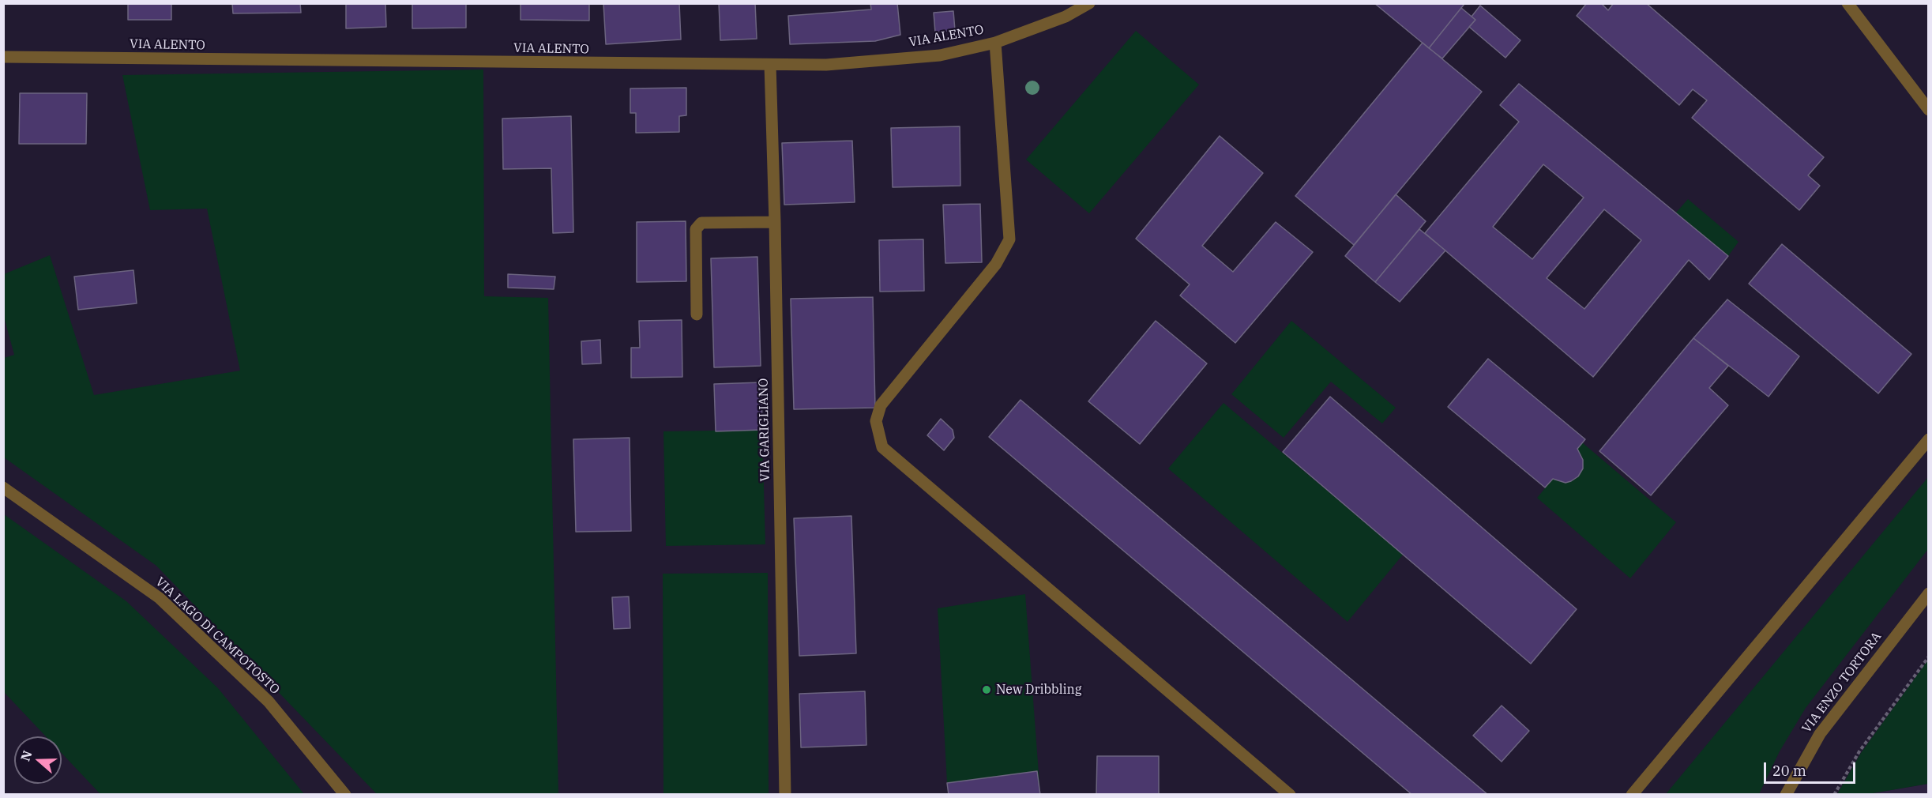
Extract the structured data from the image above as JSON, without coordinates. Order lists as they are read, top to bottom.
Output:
{
  "streets": {
    "street": [
      "VIA ALENTO",
      "VIA GARIGLIANO",
      "VIA LAGO DI CAMPOTOSTO",
      "VIA ENZO TORTORA"
    ]
  },
  "crossings": [
    ["VIA ALENTO", "VIA GARIGLIANO"]
  ],
  "places": ["New Dribbling"],
  "scale_bar": "20 m",
  "north": "left"
}
